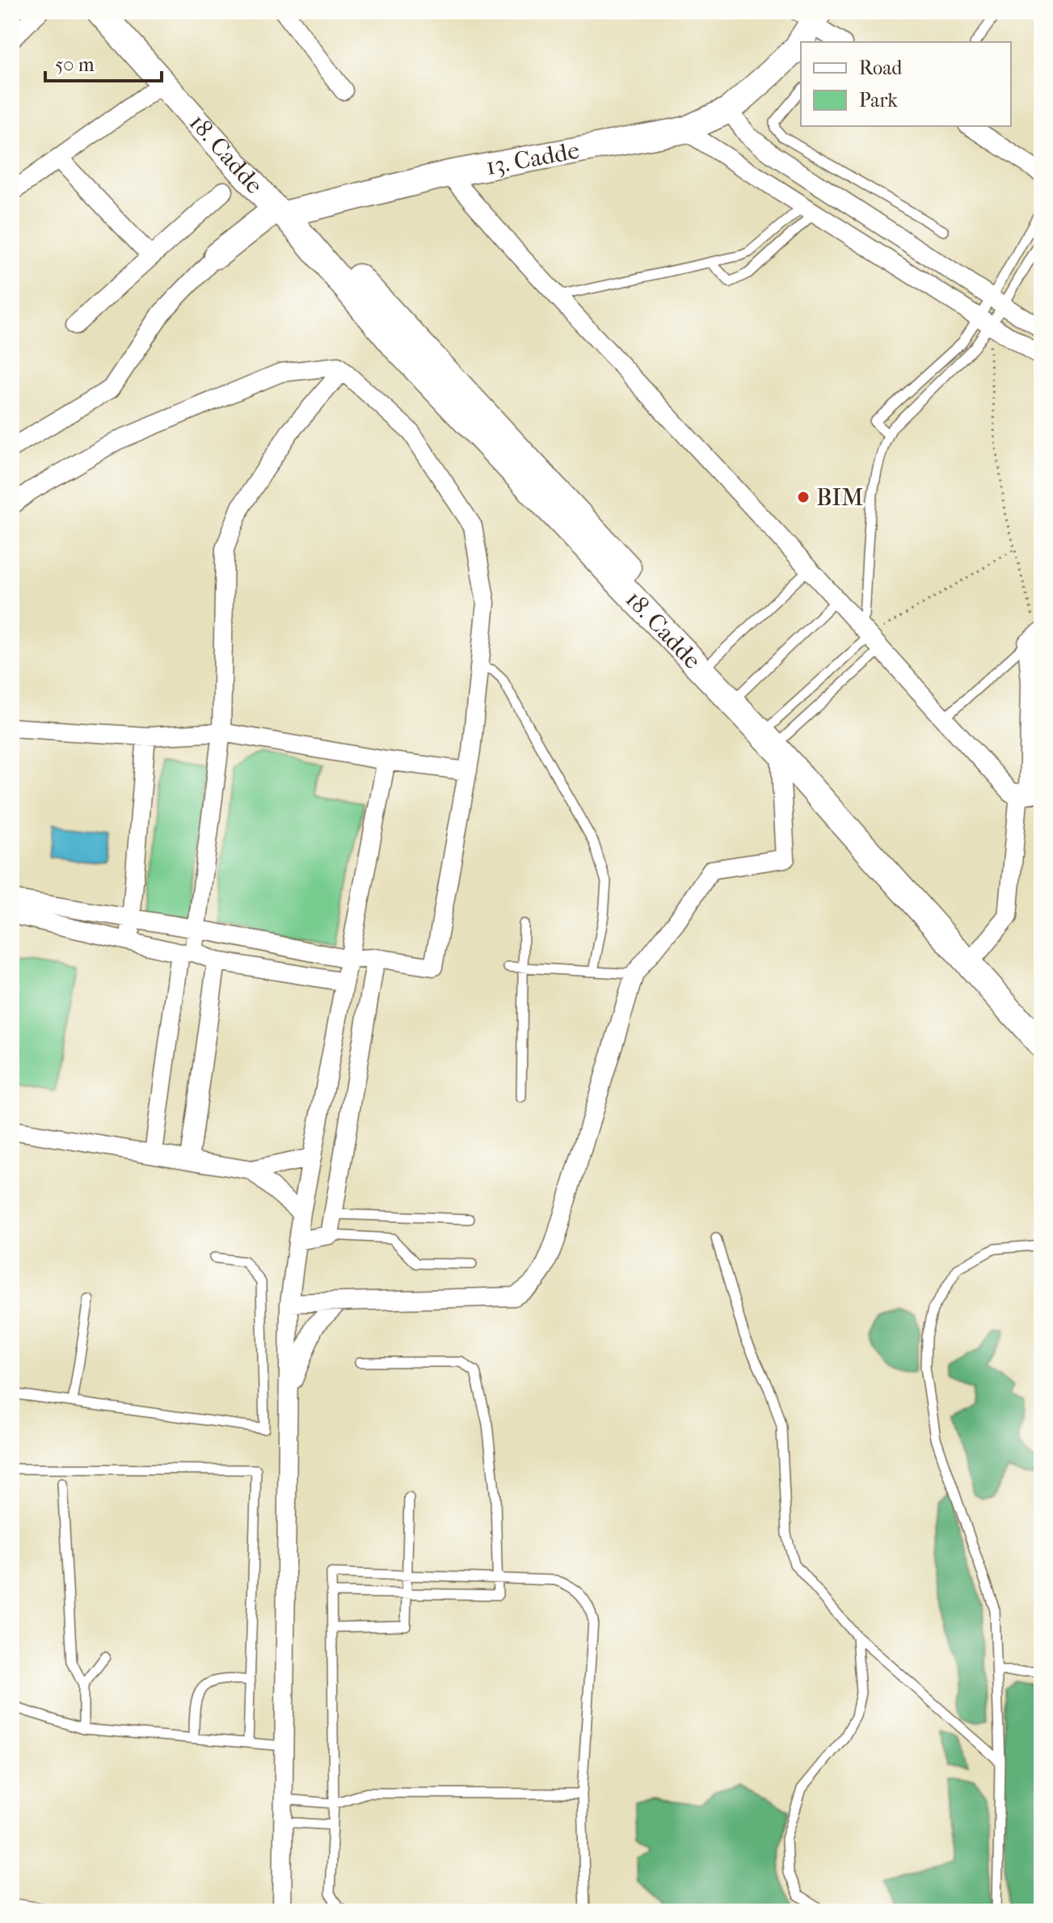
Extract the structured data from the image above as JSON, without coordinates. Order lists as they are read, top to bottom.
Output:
{
  "streets": {
    "street": ["18. Cadde", "13. Cadde"]
  },
  "crossings": [
    ["18. Cadde", "13. Cadde"]
  ],
  "places": ["BIM"],
  "legend": ["Road", "Park"],
  "scale_bar": "50 m"
}
